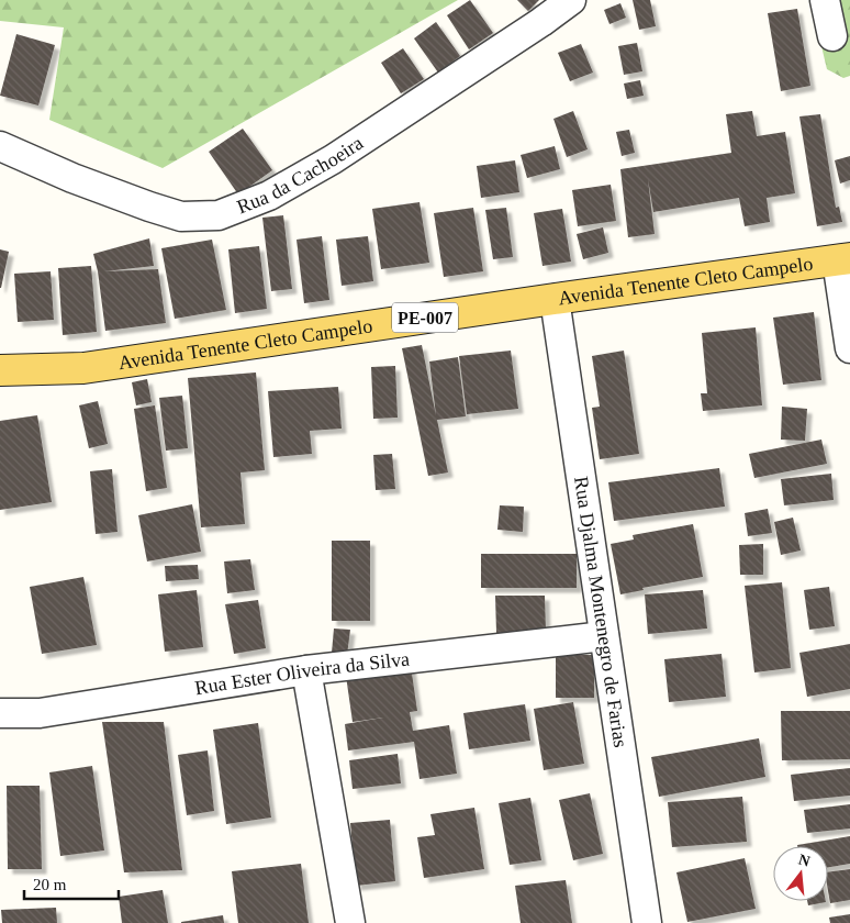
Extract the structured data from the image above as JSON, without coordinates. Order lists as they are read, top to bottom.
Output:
{
  "streets": {
    "main road": ["Avenida Tenente Cleto Campelo", "PE-007"],
    "street": ["Rua da Cachoeira", "Rua Djalma Montenegro de Farias", "Rua Ester Oliveira da Silva"]
  },
  "crossings": [
    ["Avenida Tenente Cleto Campelo", "Rua Djalma Montenegro de Farias"],
    ["Rua Djalma Montenegro de Farias", "Rua Ester Oliveira da Silva"]
  ],
  "scale_bar": "20 m",
  "north": "top"
}
